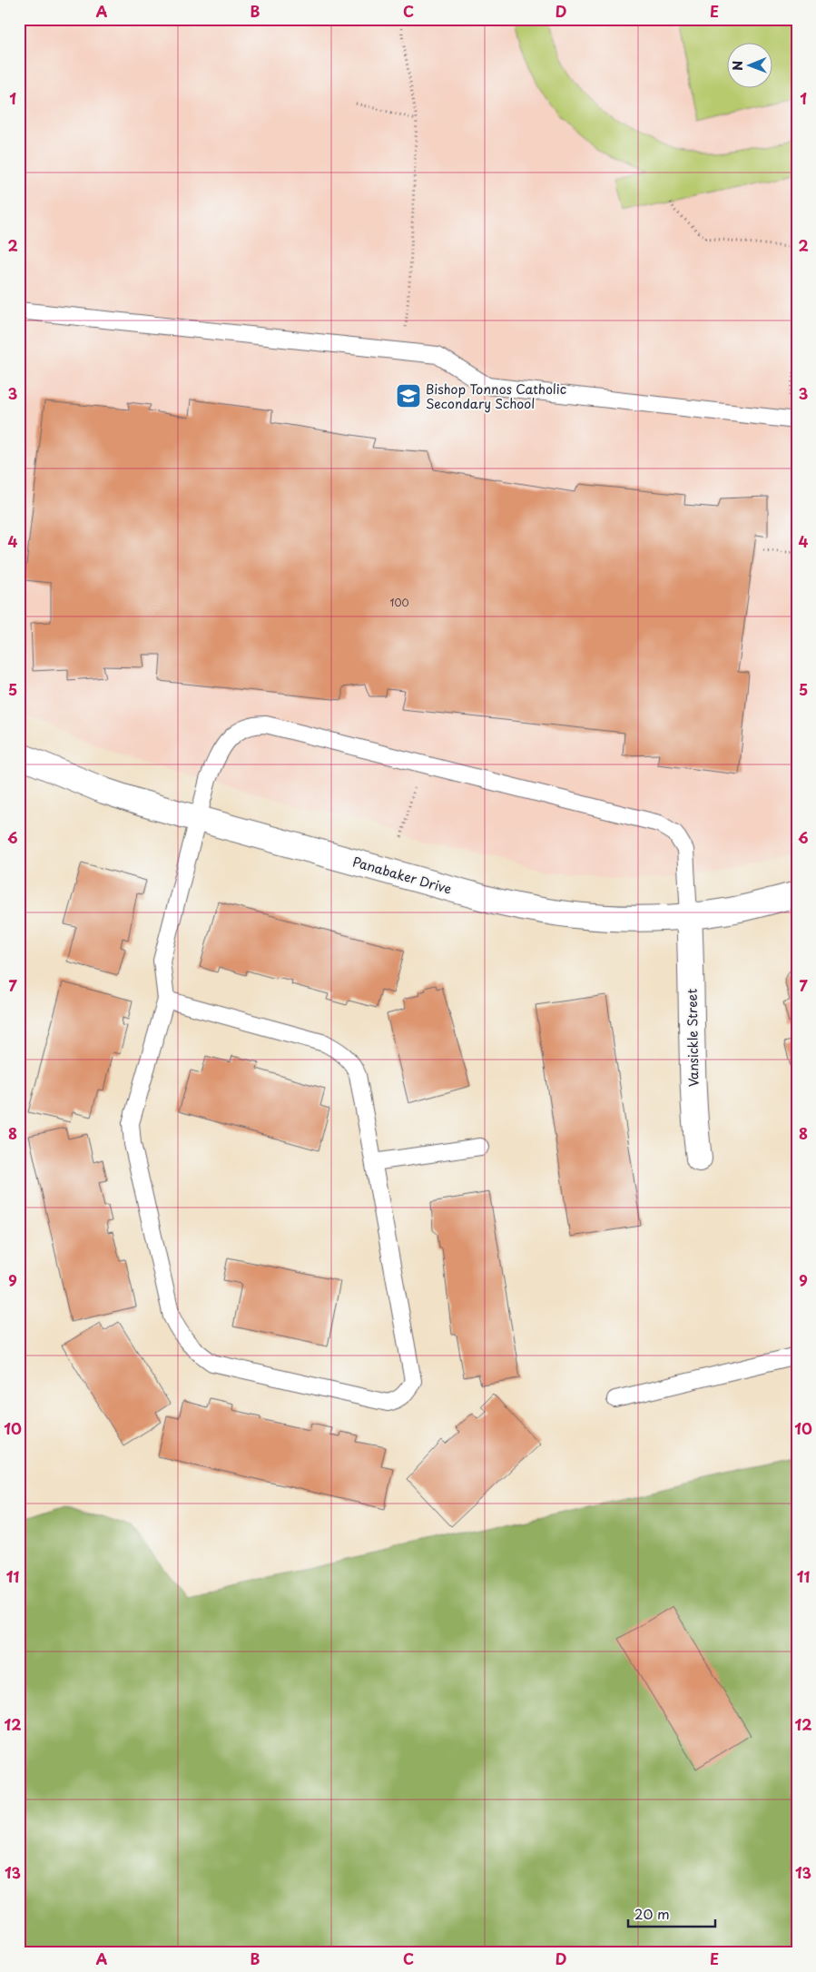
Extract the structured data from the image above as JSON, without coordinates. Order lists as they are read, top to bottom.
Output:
{
  "streets": {
    "street": ["Panabaker Drive", "Vansickle Street"]
  },
  "crossings": [
    ["Panabaker Drive", "Vansickle Street"]
  ],
  "places": {
    "school or university": ["Bishop Tonnos Catholic Secondary School"]
  },
  "house_numbers": ["100"],
  "scale_bar": "20 m",
  "north": "left",
  "grid": {
    "columns": [
      "A",
      "B",
      "C",
      "D",
      "E"
    ],
    "rows": [
      "1",
      "2",
      "3",
      "4",
      "5",
      "6",
      "7",
      "8",
      "9",
      "10",
      "11",
      "12",
      "13"
    ]
  }
}
